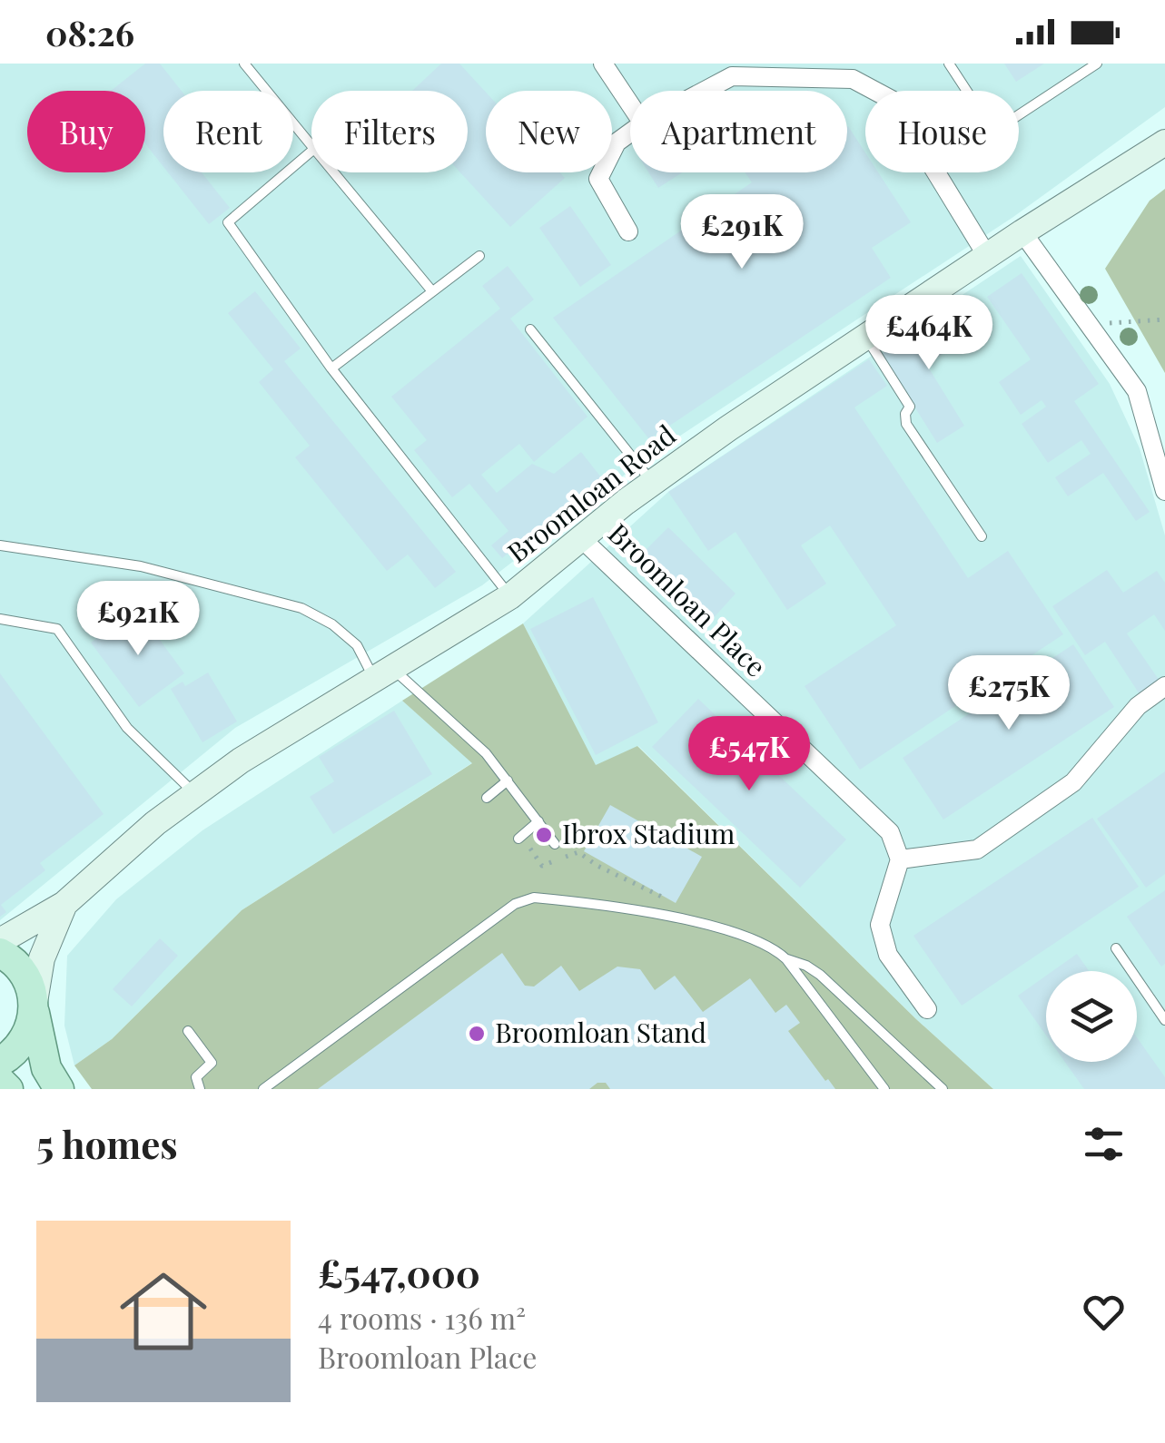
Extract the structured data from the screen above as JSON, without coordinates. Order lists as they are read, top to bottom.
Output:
{
  "streets": {
    "street": ["Broomloan Road", "Broomloan Place"]
  },
  "crossings": [
    ["Broomloan Road", "Broomloan Place"]
  ],
  "places": ["Ibrox Stadium", "Broomloan Stand"],
  "page": {
    "status": "08:26",
    "chip": [
      "Buy",
      "Rent",
      "Filters",
      "New",
      "Apartment",
      "House"
    ],
    "price": [
      "£291K",
      "£464K",
      "£921K",
      "£275K",
      "£547K"
    ],
    "heading": "5 homes",
    "list": [
      {
        "name": "£547,000",
        "note": "4 rooms · 136 m² · Broomloan Place"
      }
    ]
  }
}
